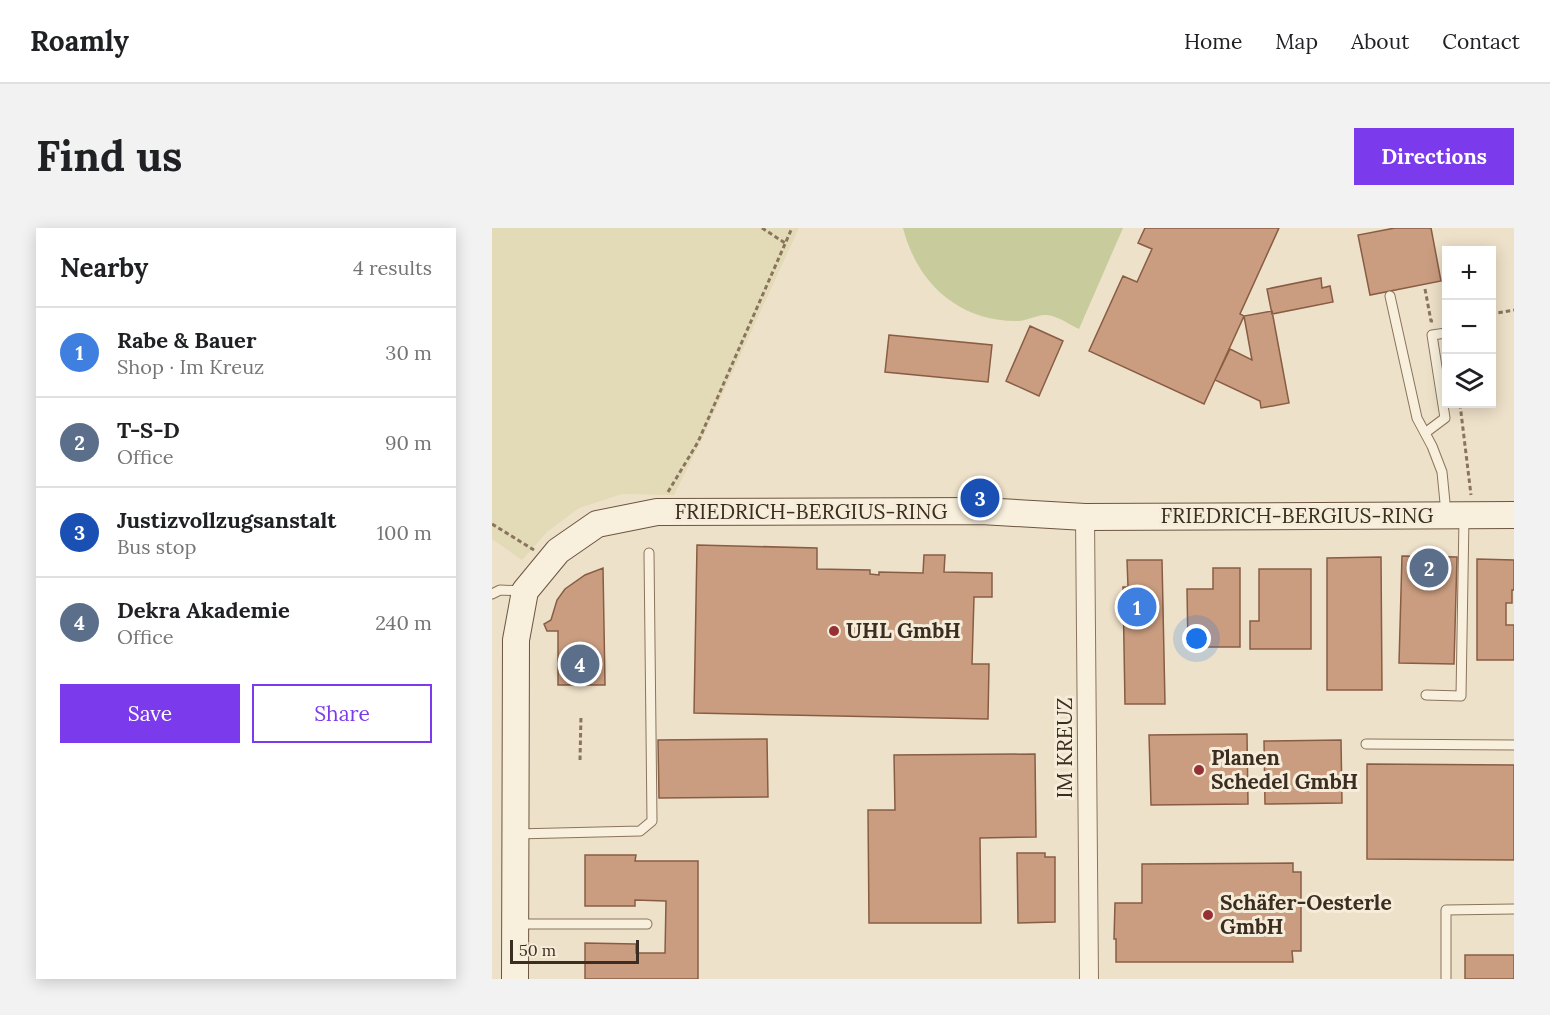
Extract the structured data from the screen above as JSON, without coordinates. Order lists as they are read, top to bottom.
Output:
{
  "streets": {
    "street": ["FRIEDRICH-BERGIUS-RING", "IM KREUZ"]
  },
  "crossings": [
    ["FRIEDRICH-BERGIUS-RING", "IM KREUZ"]
  ],
  "places": ["UHL GmbH", "Planen Schedel GmbH", "Schäfer-Oesterle GmbH"],
  "scale_bar": "50 m",
  "page": {
    "header": "Roamly",
    "nav": [
      "Home",
      "Map",
      "About",
      "Contact"
    ],
    "buttons": [
      "Directions",
      ["Save", "Share"]
    ],
    "title": "Find us",
    "heading": ["Nearby", "4 results"],
    "map_buttons": ["+", "−"],
    "list": [
      {
        "mark": "1",
        "name": "Rabe & Bauer",
        "note": "Shop · Im Kreuz",
        "value": "30 m"
      },
      {
        "mark": "2",
        "name": "T-S-D",
        "note": "Office",
        "value": "90 m"
      },
      {
        "mark": "3",
        "name": "Justizvollzugsanstalt",
        "note": "Bus stop",
        "value": "100 m"
      },
      {
        "mark": "4",
        "name": "Dekra Akademie",
        "note": "Office",
        "value": "240 m"
      }
    ],
    "pins": [
      "3",
      "2",
      "1",
      "4"
    ],
    "scale": "50 m"
  }
}
